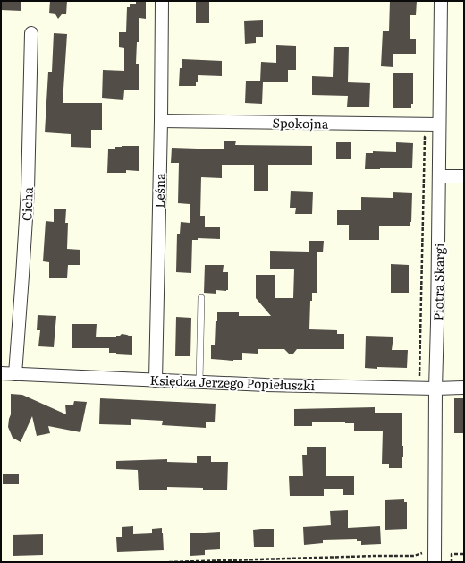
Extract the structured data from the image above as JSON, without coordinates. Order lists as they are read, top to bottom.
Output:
{
  "streets": {
    "street": [
      "Spokojna",
      "Leśna",
      "Cicha",
      "Piotra Skargi",
      "Księdza Jerzego Popiełuszki"
    ]
  },
  "crossings": [
    ["Spokojna", "Leśna"],
    ["Spokojna", "Piotra Skargi"],
    ["Leśna", "Księdza Jerzego Popiełuszki"],
    ["Cicha", "Księdza Jerzego Popiełuszki"],
    ["Piotra Skargi", "Księdza Jerzego Popiełuszki"]
  ]
}
